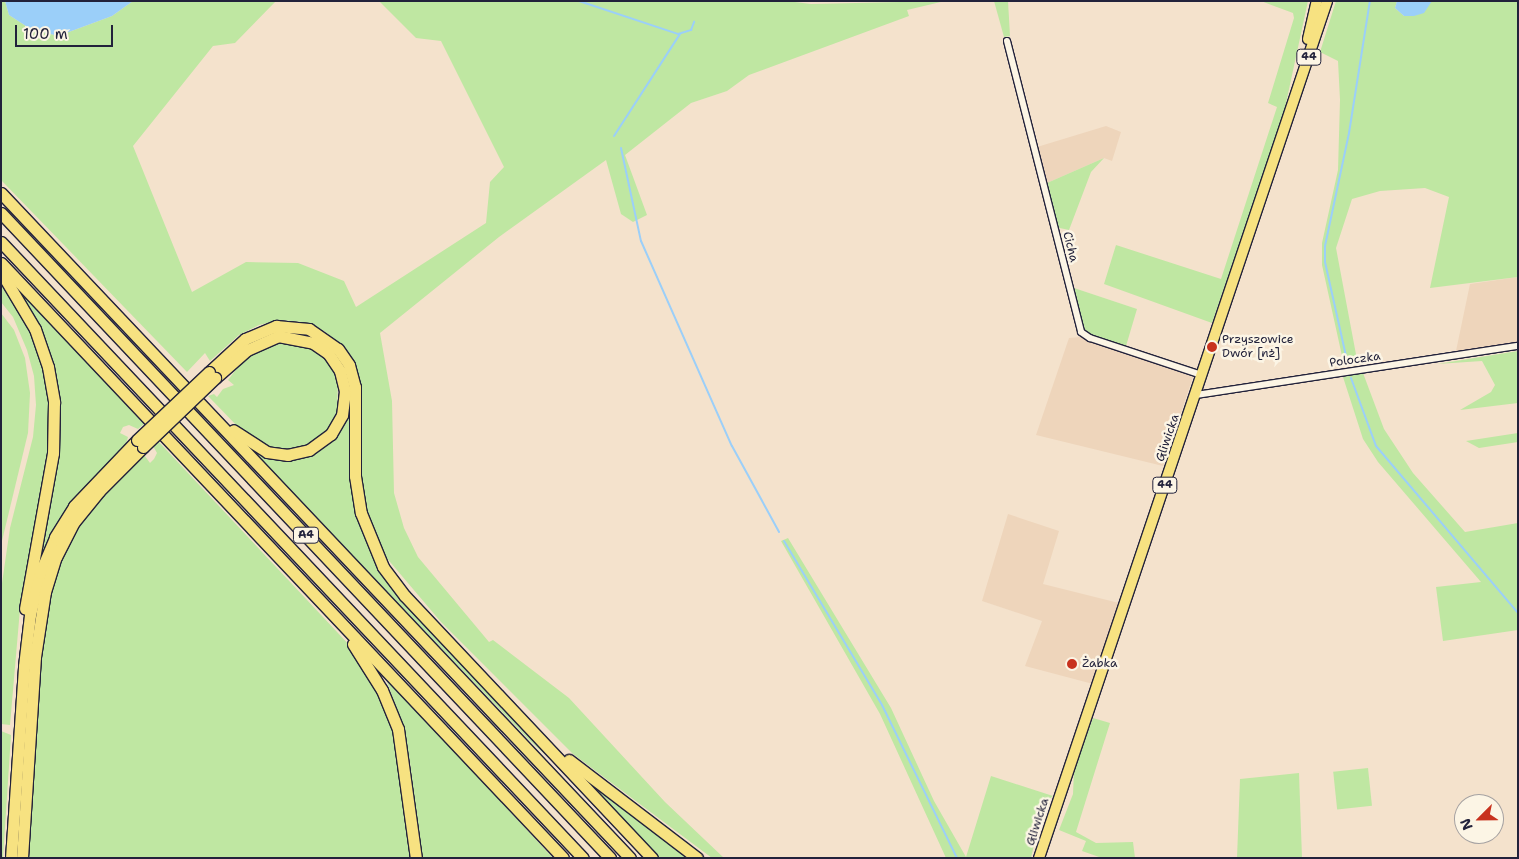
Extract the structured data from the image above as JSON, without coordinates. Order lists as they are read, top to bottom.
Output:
{
  "streets": {
    "highway": ["A4"],
    "main road": ["44", "Gliwicka"],
    "street": ["Cicha", "Poloczka"]
  },
  "crossings": [
    ["Cicha", "Gliwicka"],
    ["Poloczka", "Gliwicka"]
  ],
  "places": ["Przyszowice Dwór [nż]", "Żabka"],
  "scale_bar": "100 m",
  "north": "bottom left"
}
